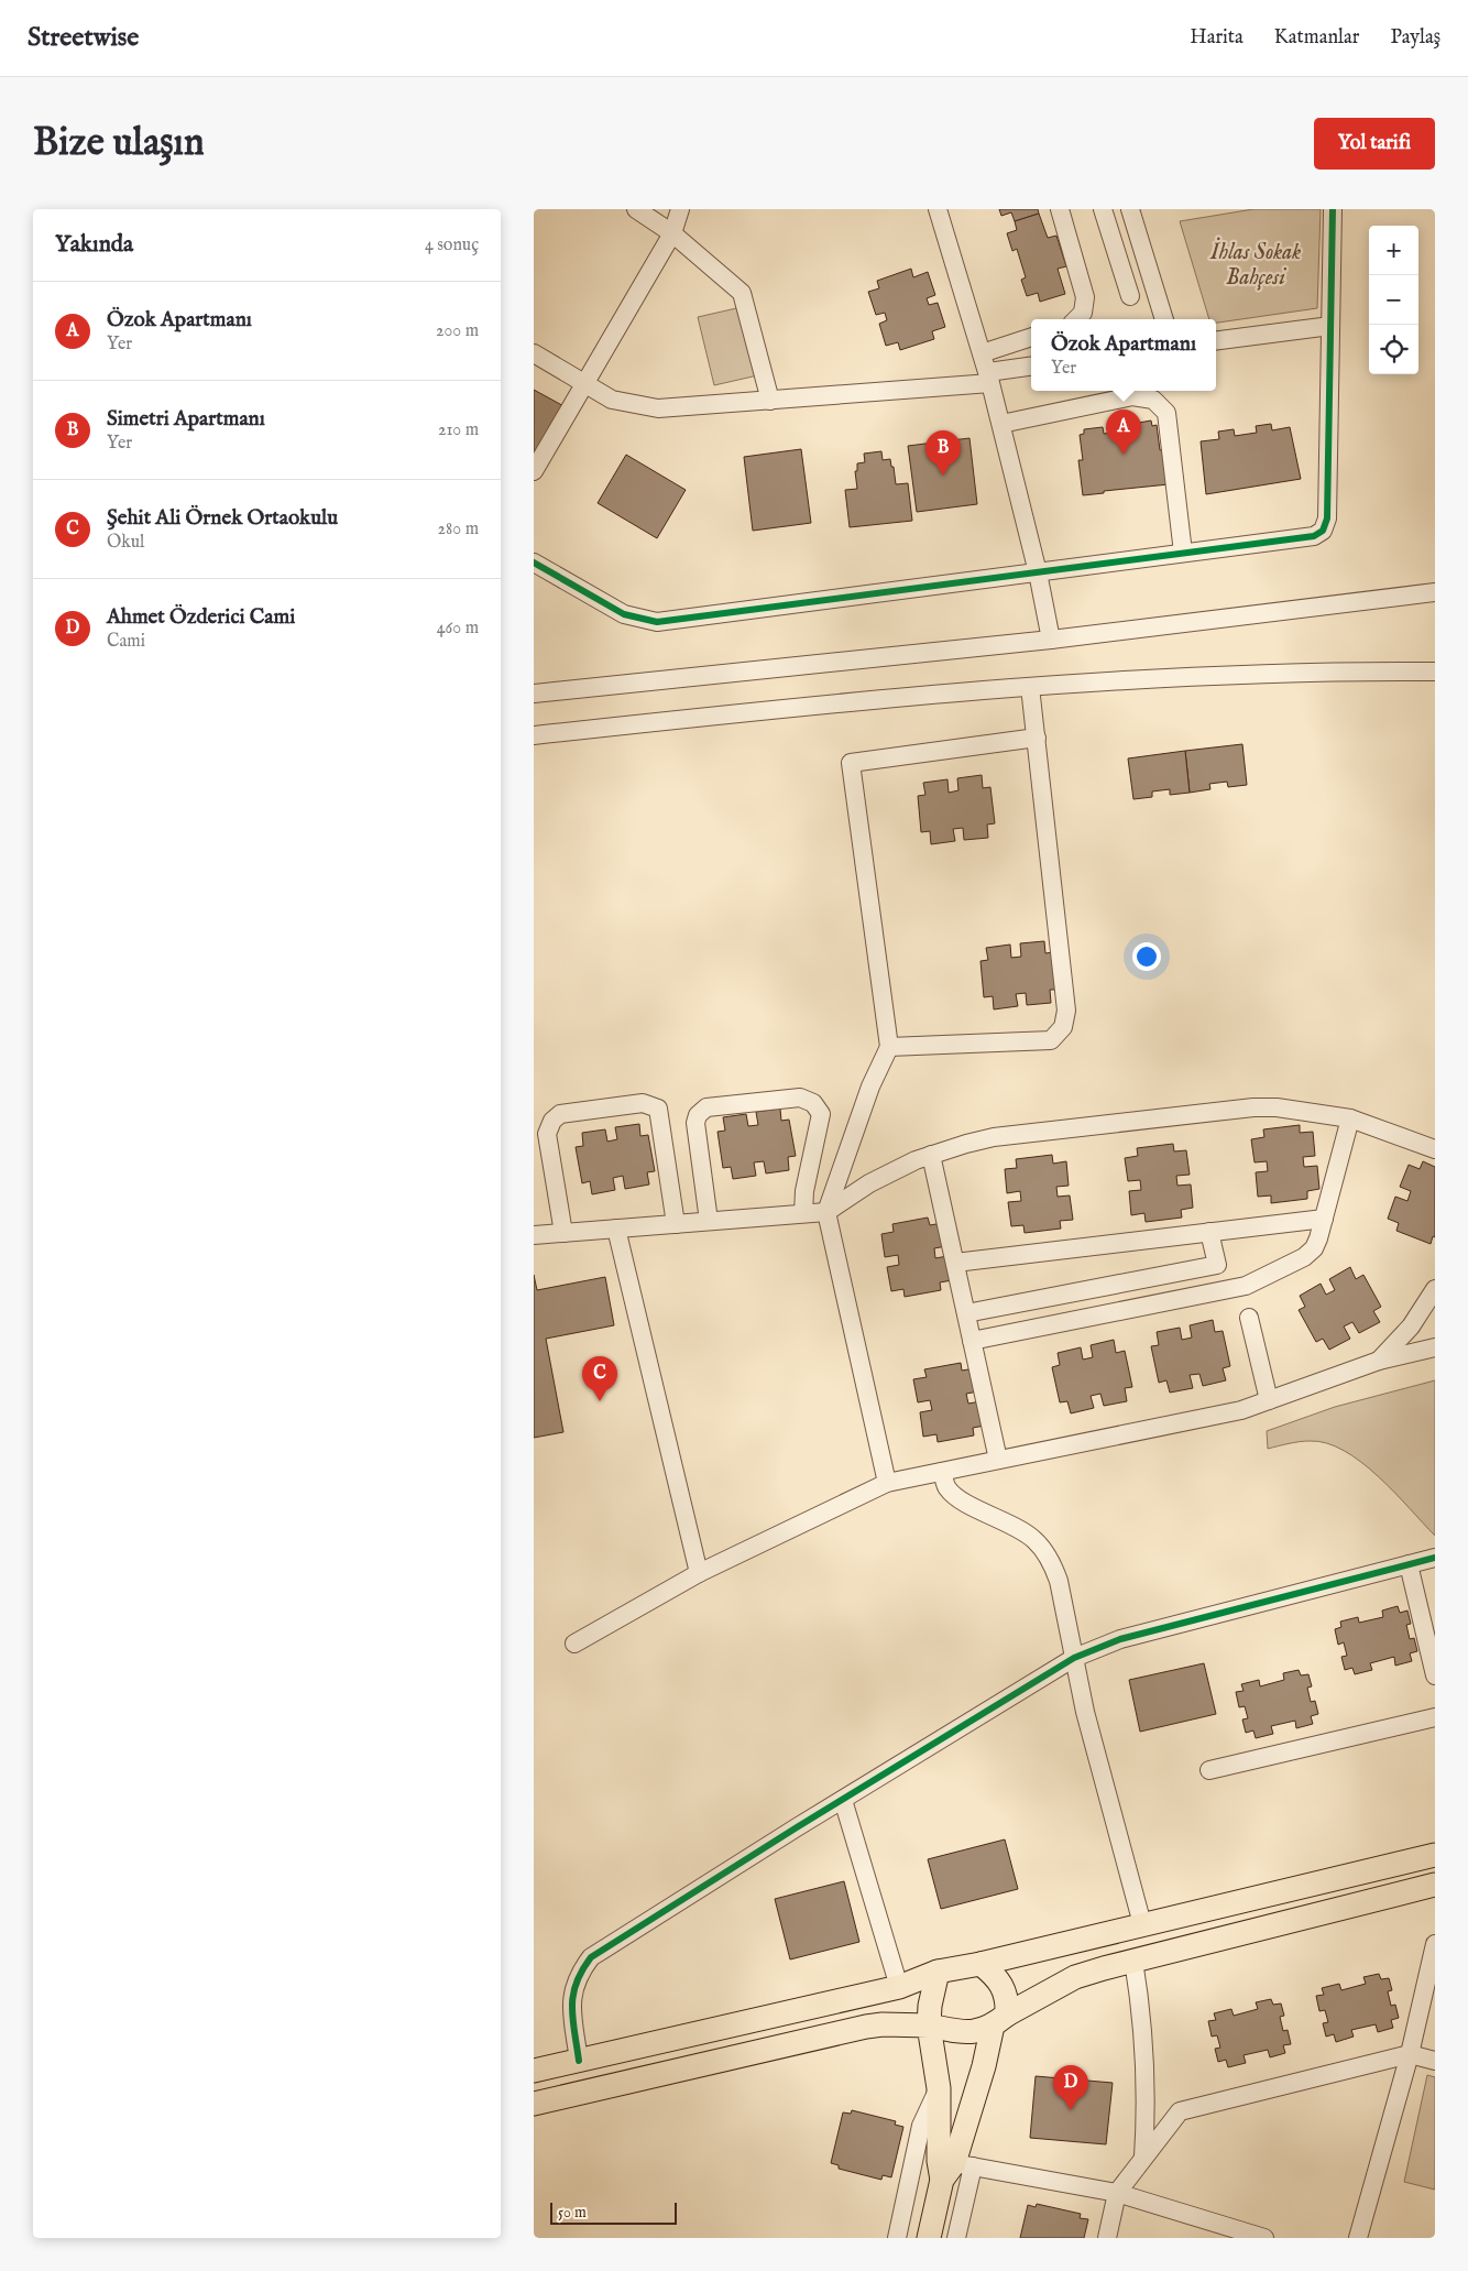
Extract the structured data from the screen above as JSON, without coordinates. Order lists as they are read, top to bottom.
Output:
{
  "parks": ["İhlas Sokak Bahçesi"],
  "scale_bar": "50 m",
  "page": {
    "header": "Streetwise",
    "nav": ["Harita", "Katmanlar", "Paylaş"],
    "buttons": "Yol tarifi",
    "title": "Bize ulaşın",
    "heading": ["Yakında", "4 sonuç"],
    "map_buttons": ["+", "−"],
    "list": [
      {
        "mark": "A",
        "name": "Özok Apartmanı",
        "note": "Yer",
        "value": "200 m"
      },
      {
        "mark": "B",
        "name": "Simetri Apartmanı",
        "note": "Yer",
        "value": "210 m"
      },
      {
        "mark": "C",
        "name": "Şehit Ali Örnek Ortaokulu",
        "note": "Okul",
        "value": "280 m"
      },
      {
        "mark": "D",
        "name": "Ahmet Özderici Cami",
        "note": "Cami",
        "value": "460 m"
      }
    ],
    "popup": ["Özok Apartmanı", "Yer"],
    "pins": [
      "A",
      "B",
      "C",
      "D"
    ],
    "scale": "50 m"
  }
}
